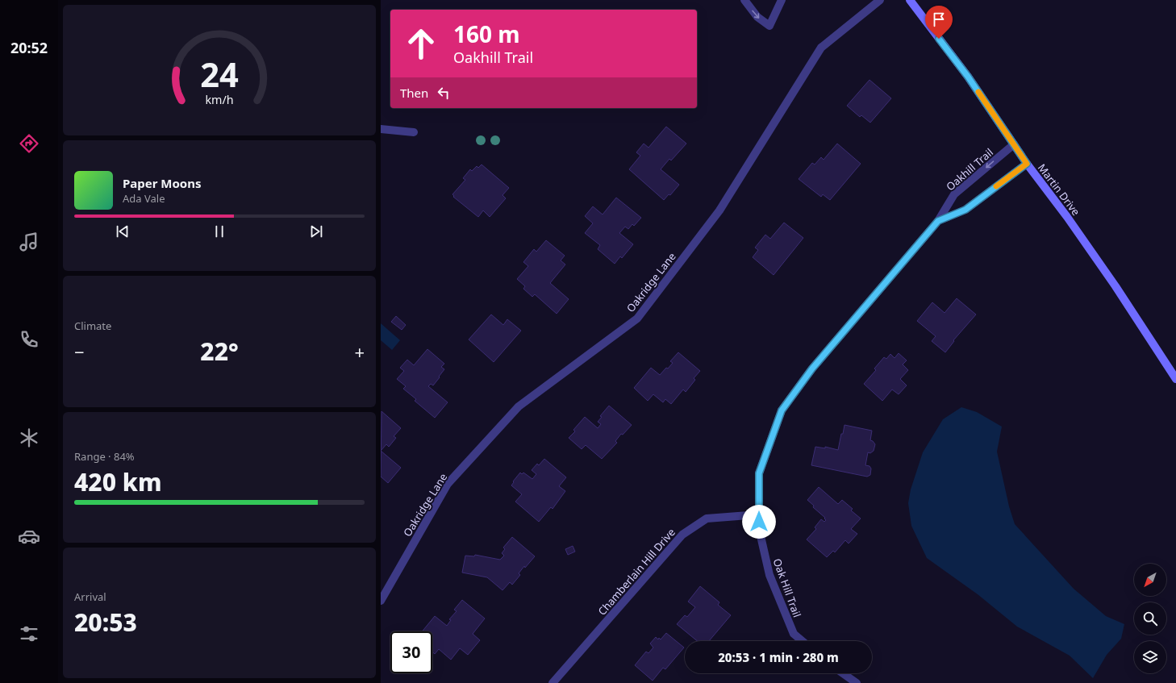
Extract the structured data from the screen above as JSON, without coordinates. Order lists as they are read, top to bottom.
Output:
{
  "streets": {
    "street": [
      "Oakhill Trail",
      "Martin Drive",
      "Oakridge Lane",
      "Chamberlain Hill Drive",
      "Oak Hill Trail"
    ]
  },
  "crossings": [
    ["Oakhill Trail", "Martin Drive"],
    ["Oakhill Trail", "Oak Hill Trail"],
    ["Chamberlain Hill Drive", "Oak Hill Trail"]
  ],
  "north": "bottom left",
  "page": {
    "tabs": "20:52",
    "turn": ["160 m", "Oakhill Trail"],
    "then": "Then",
    "song": ["Paper Moons", "Ada Vale"],
    "tile": [
      "Climate",
      ["Range · 84%", "420 km"],
      ["Arrival", "20:53"]
    ],
    "heat": ["−", "22°", "+"],
    "limit": "30",
    "trip": "20:53 · 1 min · 280 m",
    "gauge": ["24", "km/h"]
  }
}
